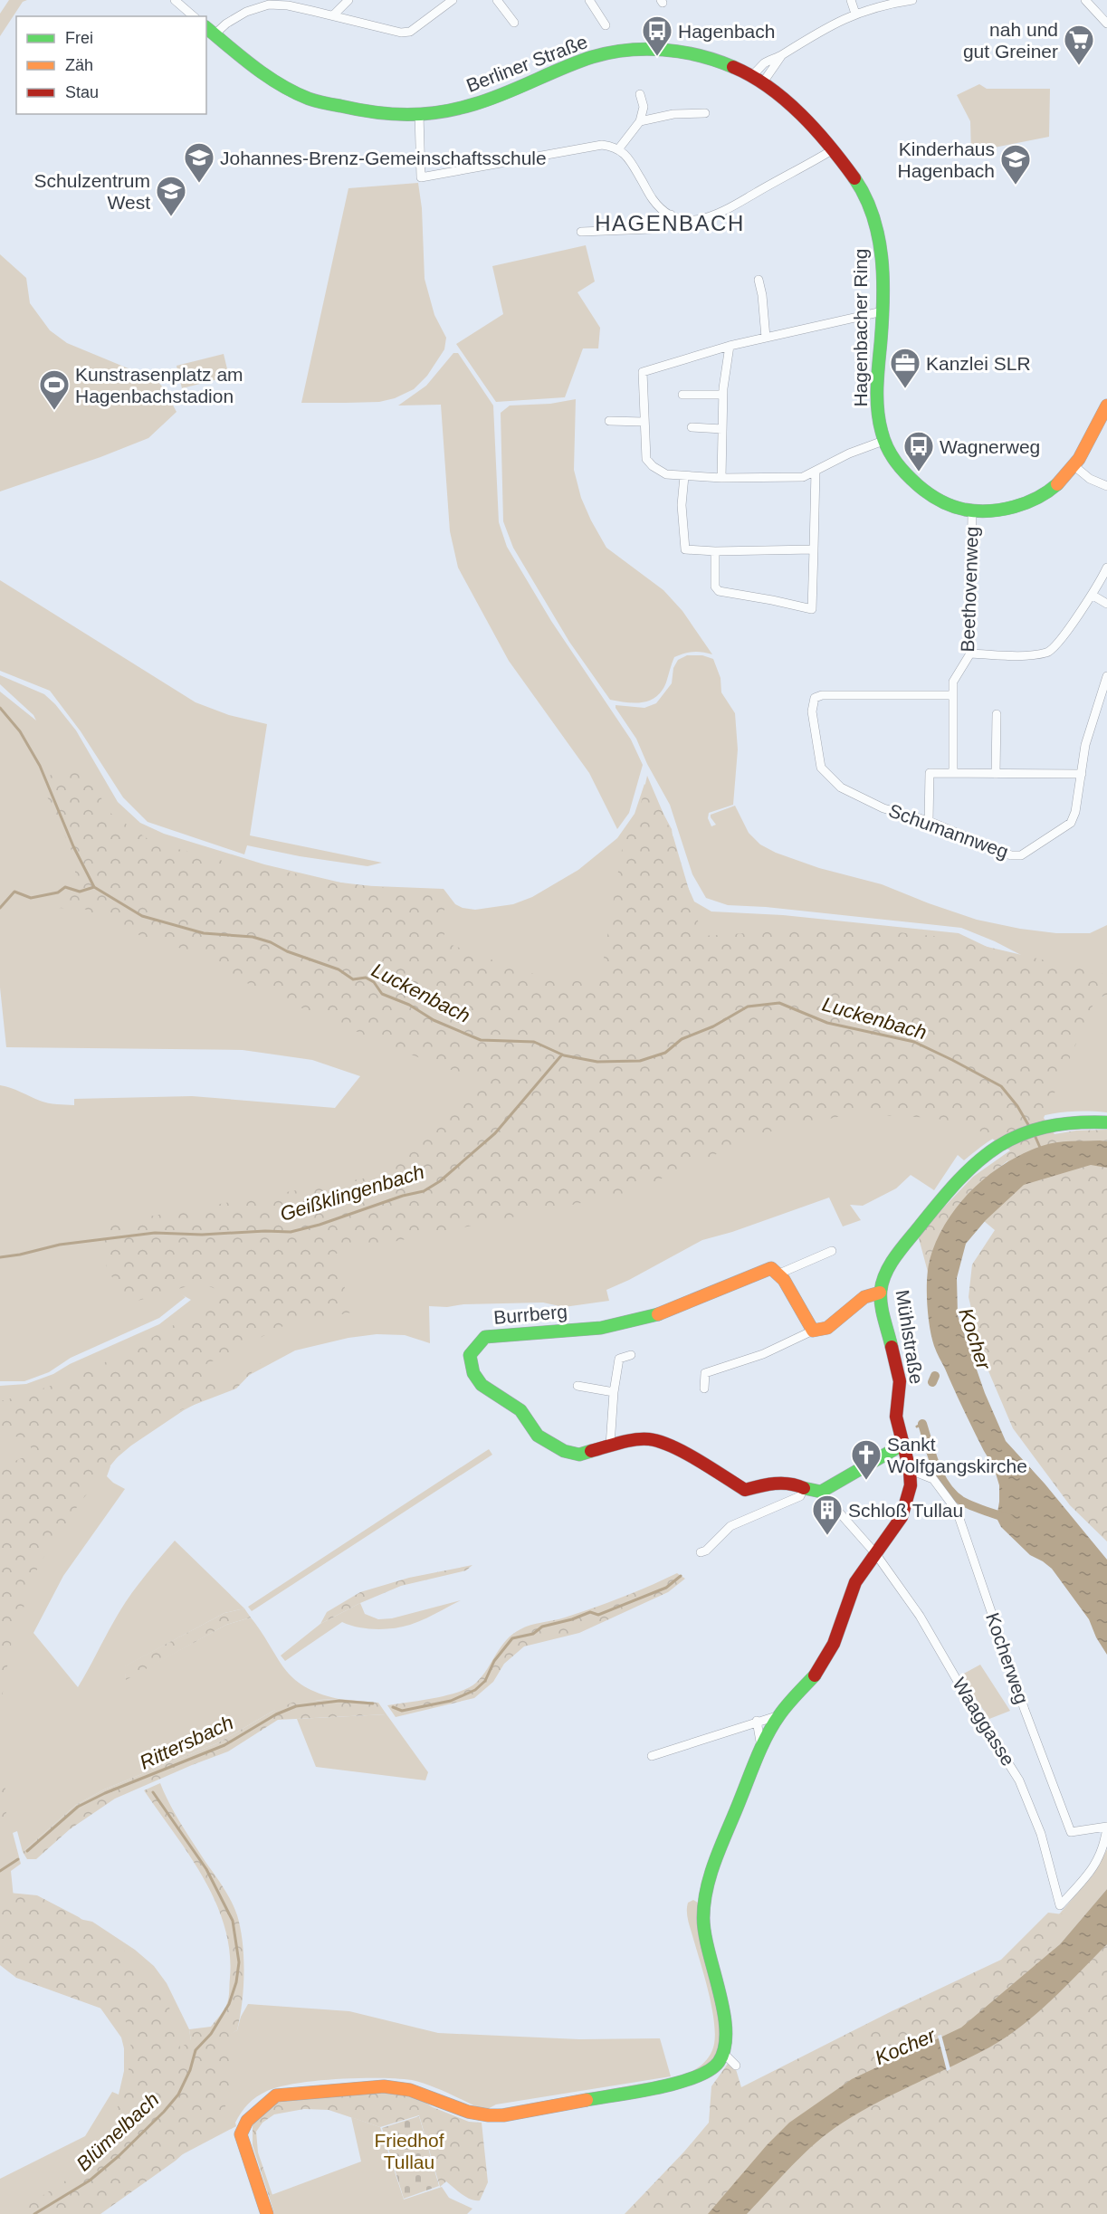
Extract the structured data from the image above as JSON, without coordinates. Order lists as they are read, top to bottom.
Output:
{
  "streets": {
    "street": [
      "Berliner Straße",
      "Hagenbacher Ring",
      "Beethovenweg",
      "Schumannweg",
      "Burrberg",
      "Mühlstraße",
      "Kocherweg",
      "Waaggasse"
    ]
  },
  "crossings": [
    ["Berliner Straße", "Hagenbacher Ring"],
    ["Hagenbacher Ring", "Beethovenweg"],
    ["Beethovenweg", "Schumannweg"],
    ["Mühlstraße", "Kocherweg"],
    ["Mühlstraße", "Waaggasse"],
    ["Kocherweg", "Waaggasse"]
  ],
  "districts": ["HAGENBACH"],
  "water": [
    "Luckenbach",
    "Geißklingenbach",
    "Kocher",
    "Rittersbach",
    "Blümelbach"
  ],
  "parks": ["Friedhof Tullau"],
  "places": {
    "bus stop": ["Hagenbach", "Wagnerweg"],
    "supermarket": ["nah und gut Greiner"],
    "school or university": ["Johannes-Brenz-Gemeinschaftsschule", "Kinderhaus Hagenbach", "Schulzentrum West"],
    "office": ["Kanzlei SLR"],
    "sports": ["Kunstrasenplatz am Hagenbachstadion"],
    "church": ["Sankt Wolfgangskirche"],
    "building": ["Schloß Tullau"]
  },
  "legend": ["Frei", "Zäh", "Stau"]
}
